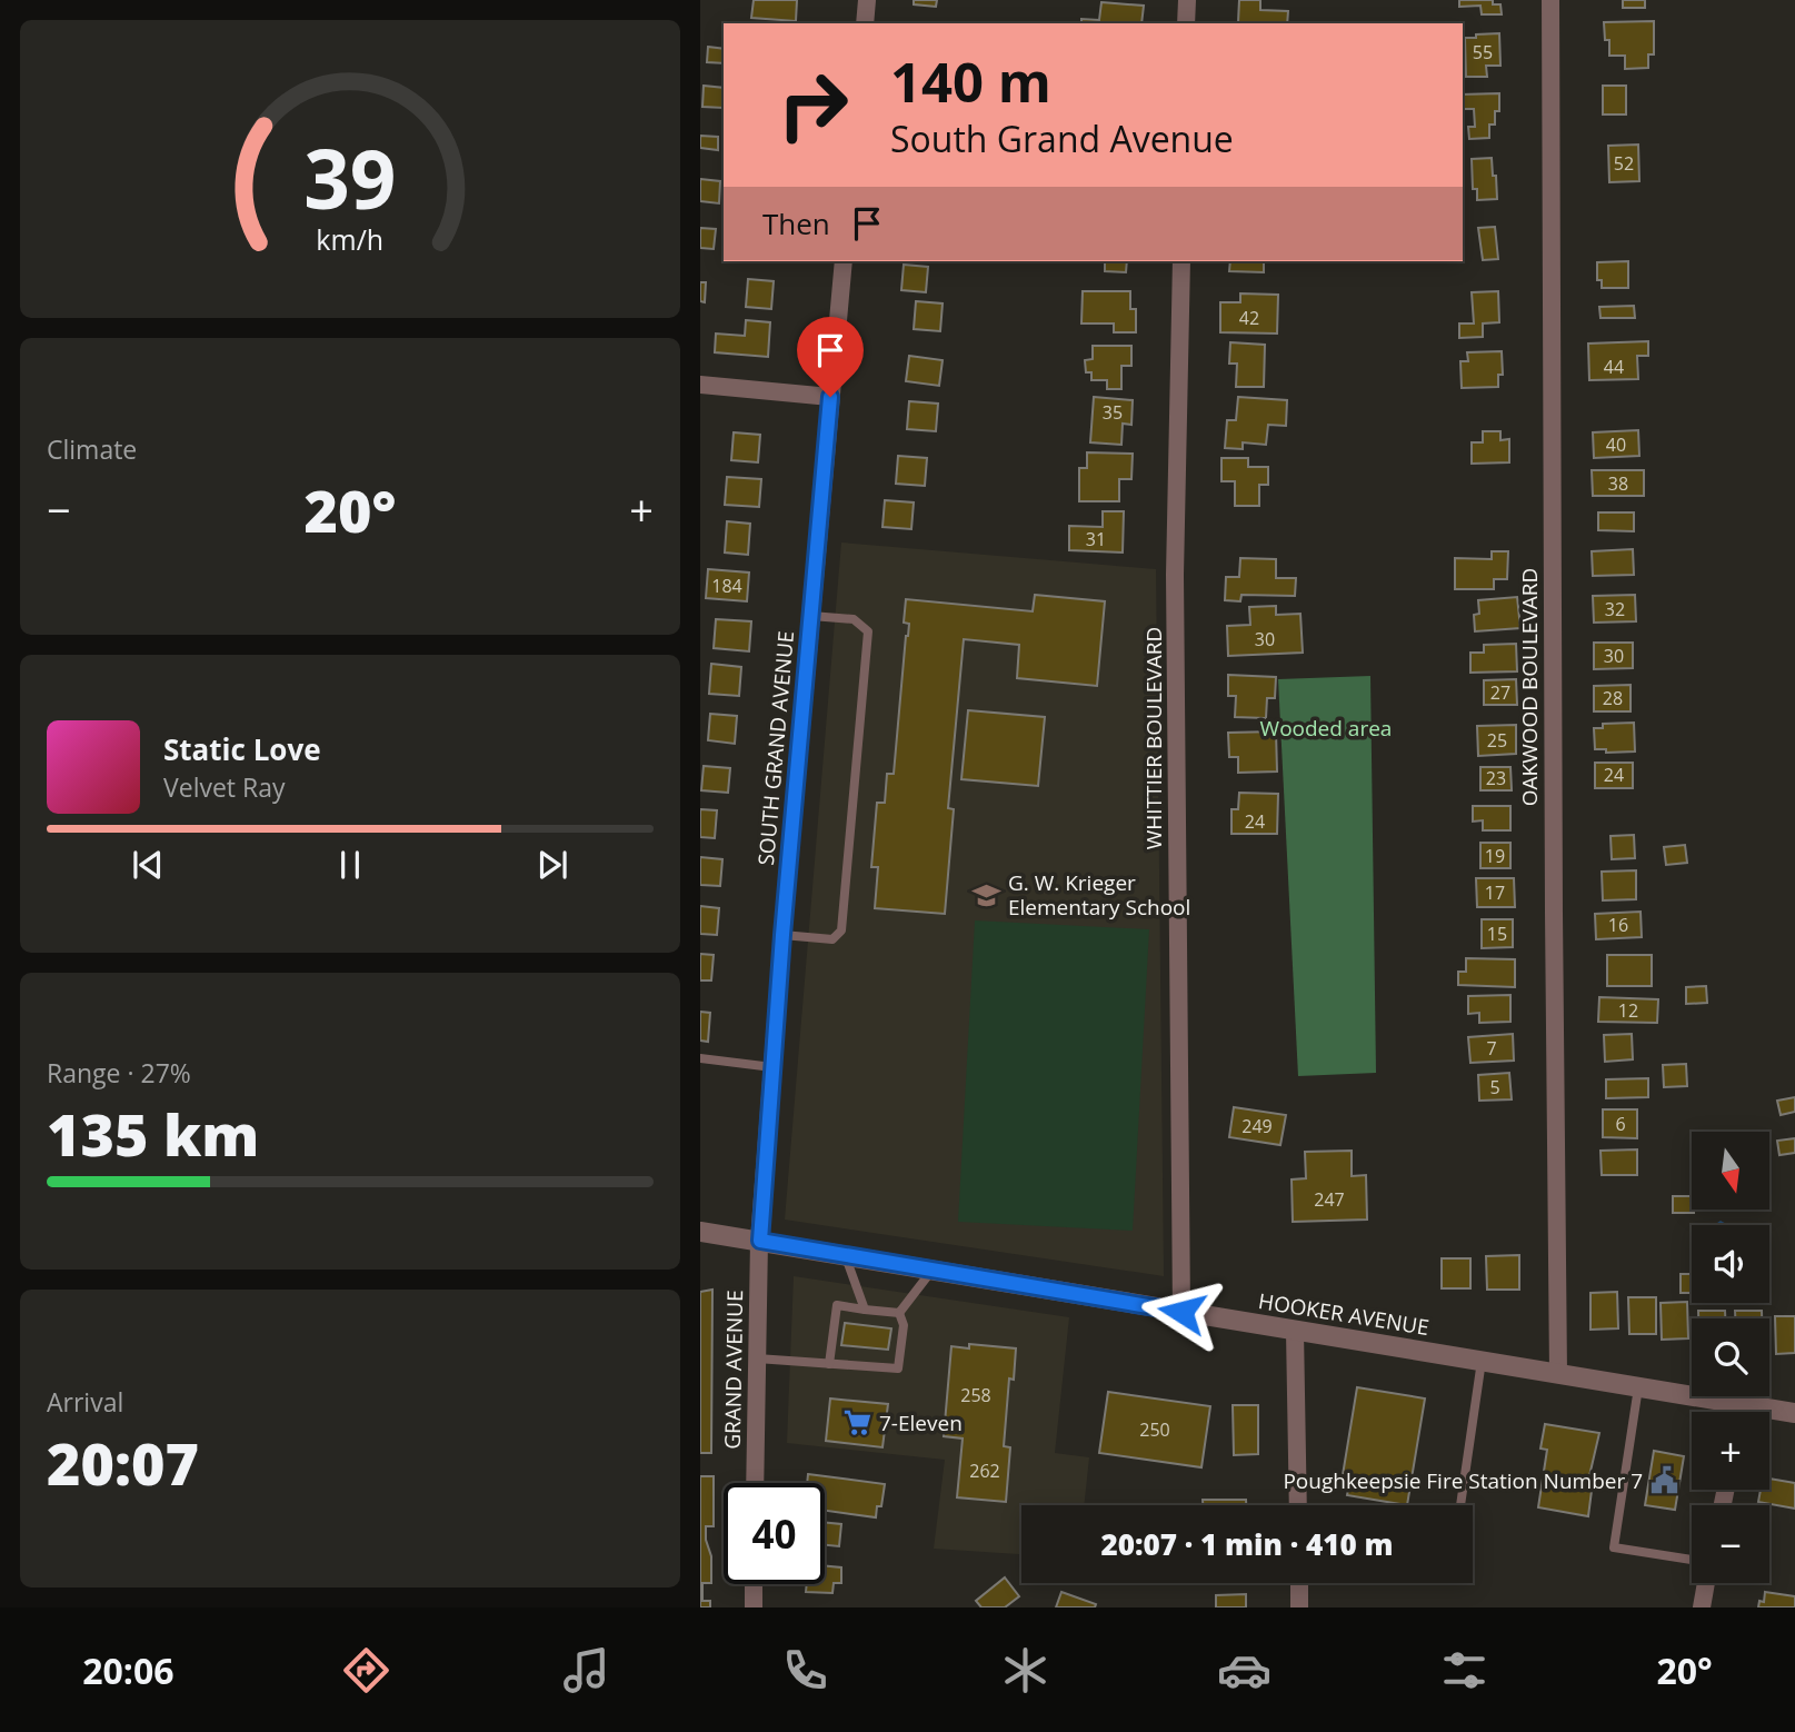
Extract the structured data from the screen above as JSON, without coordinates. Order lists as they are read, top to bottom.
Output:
{
  "streets": {
    "street": [
      "OAKWOOD BOULEVARD",
      "WHITTIER BOULEVARD",
      "SOUTH GRAND AVENUE",
      "HOOKER AVENUE",
      "GRAND AVENUE"
    ]
  },
  "crossings": [
    ["OAKWOOD BOULEVARD", "HOOKER AVENUE"],
    ["WHITTIER BOULEVARD", "HOOKER AVENUE"],
    ["SOUTH GRAND AVENUE", "HOOKER AVENUE"],
    ["SOUTH GRAND AVENUE", "GRAND AVENUE"],
    ["HOOKER AVENUE", "GRAND AVENUE"]
  ],
  "parks": ["Wooded area"],
  "places": {
    "school or university": ["G. W. Krieger Elementary School"],
    "supermarket": ["7-Eleven"],
    "public building": ["Poughkeepsie Fire Station Number 7"]
  },
  "house_numbers": [
    "55",
    "52",
    "42",
    "44",
    "35",
    "40",
    "38",
    "31",
    "184",
    "32",
    "30",
    "30",
    "27",
    "28",
    "25",
    "24",
    "23",
    "24",
    "19",
    "17",
    "16",
    "15",
    "12",
    "7",
    "5",
    "6",
    "249",
    "247",
    "258",
    "250",
    "262"
  ],
  "north": "bottom",
  "page": {
    "turn": ["140 m", "South Grand Avenue"],
    "then": "Then",
    "tile": [
      "Climate",
      ["Range · 27%", "135 km"],
      ["Arrival", "20:07"]
    ],
    "heat": ["−", "20°", "+"],
    "song": ["Static Love", "Velvet Ray"],
    "map_buttons": ["+", "−"],
    "limit": "40",
    "trip": "20:07 · 1 min · 410 m",
    "tabs": ["20:06", "20°"],
    "gauge": ["39", "km/h"]
  }
}
